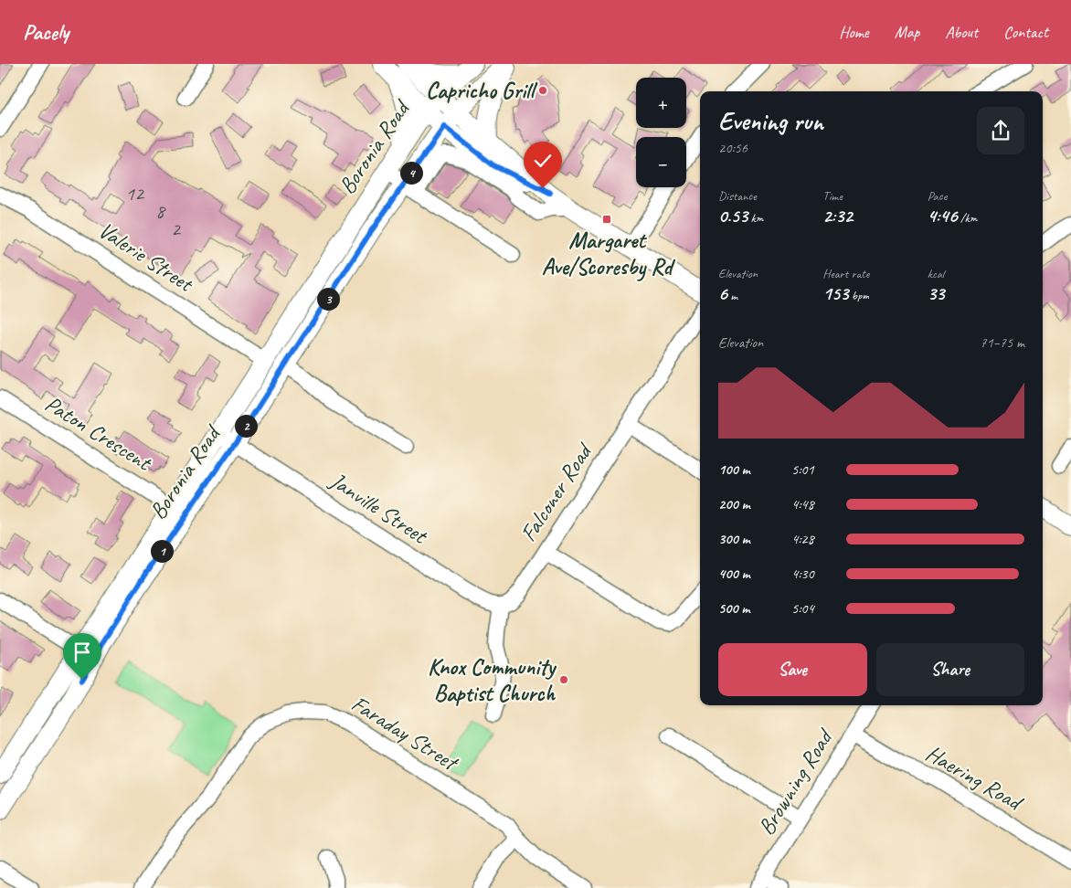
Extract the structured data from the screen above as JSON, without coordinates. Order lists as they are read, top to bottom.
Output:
{
  "streets": {
    "main road": ["Boronia Road"],
    "street": [
      "Valerie Street",
      "Paton Crescent",
      "Falconer Road",
      "Janville Street",
      "Faraday Street",
      "Haering Road",
      "Browning Road"
    ]
  },
  "crossings": [
    ["Boronia Road", "Valerie Street"],
    ["Boronia Road", "Paton Crescent"],
    ["Boronia Road", "Janville Street"],
    ["Falconer Road", "Janville Street"],
    ["Haering Road", "Browning Road"]
  ],
  "places": {
    "other": ["Capricho Grill", "Knox Community Baptist Church"],
    "transit": ["Margaret Ave/Scoresby Rd"]
  },
  "house_numbers": ["12", "8", "2"],
  "page": {
    "header": "Pacely",
    "nav": [
      "Home",
      "Map",
      "About",
      "Contact"
    ],
    "map_buttons": ["+", "−"],
    "heading": ["Evening run", "20:56"],
    "pins": [
      "4",
      "3",
      "2",
      "1"
    ],
    "stats": [
      ["Distance", "0.53 km"],
      ["Time", "2:32"],
      ["Pace", "4:46 /km"],
      ["Elevation", "6 m"],
      ["Heart rate", "153 bpm"],
      ["kcal", "33"]
    ],
    "chart": ["Elevation", "71–75 m"],
    "list": [
      {
        "name": "100 m",
        "note": "5:01"
      },
      {
        "name": "200 m",
        "note": "4:48"
      },
      {
        "name": "300 m",
        "note": "4:28"
      },
      {
        "name": "400 m",
        "note": "4:30"
      },
      {
        "name": "500 m",
        "note": "5:04"
      }
    ],
    "buttons": ["Save", "Share"]
  }
}
